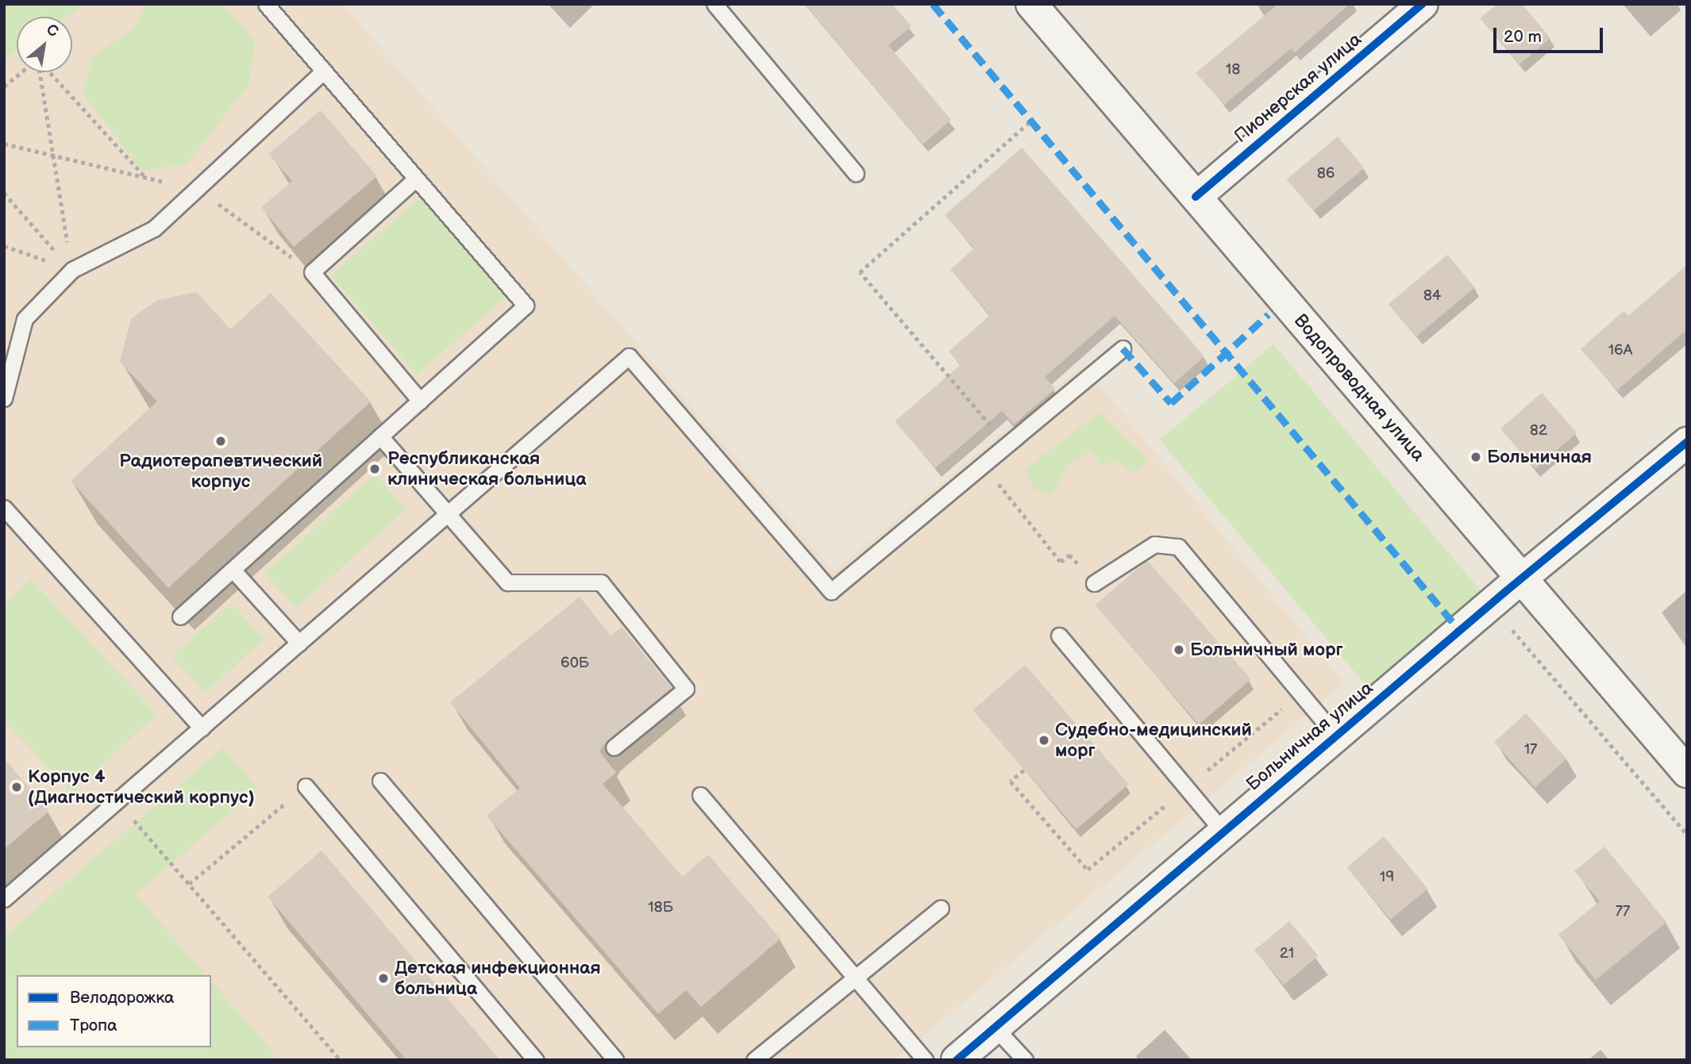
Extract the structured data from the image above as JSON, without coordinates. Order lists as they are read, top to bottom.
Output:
{
  "streets": {
    "main road": ["Водопроводная улица", "Больничная улица"],
    "street": ["Пионерская улица"]
  },
  "crossings": [
    ["Пионерская улица", "Водопроводная улица"],
    ["Водопроводная улица", "Больничная улица"]
  ],
  "places": [
    "Радиотерапевтический корпус",
    "Больничная",
    "Республиканская клиническая больница",
    "Больничный морг",
    "Судебно-медицинский морг",
    "Корпус 4 (Диагностический корпус)",
    "Детская инфекционная больница"
  ],
  "house_numbers": [
    "18",
    "86",
    "84",
    "16А",
    "82",
    "60Б",
    "17",
    "19",
    "18Б",
    "77",
    "21"
  ],
  "legend": ["Велодорожка", "Тропа"],
  "scale_bar": "20 m",
  "north": "top right"
}
